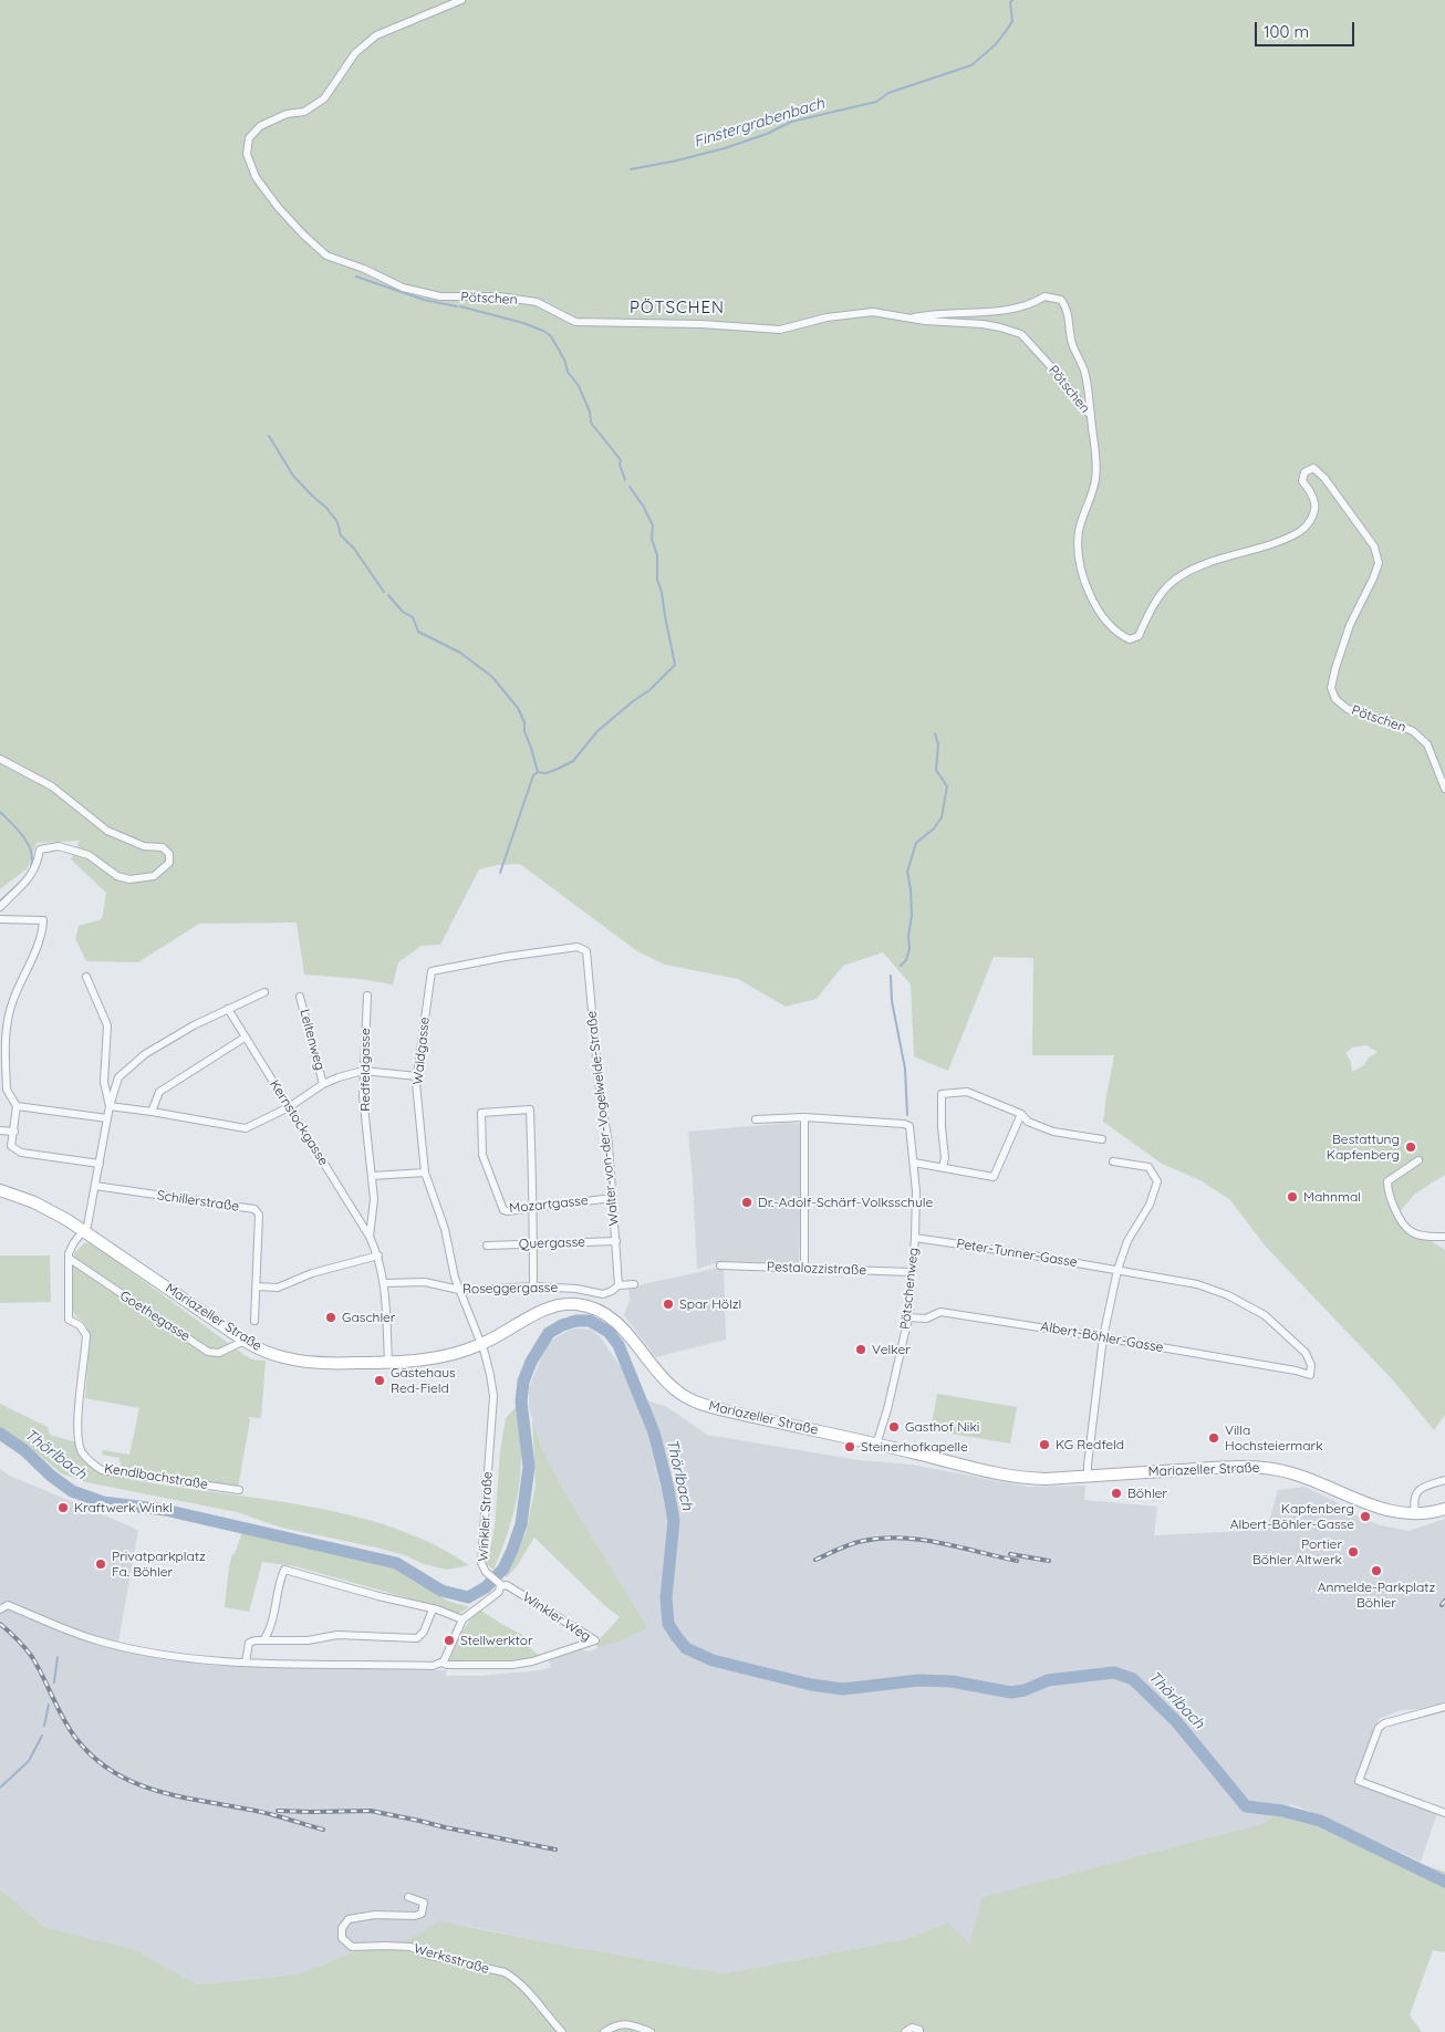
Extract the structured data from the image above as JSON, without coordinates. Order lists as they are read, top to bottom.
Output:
{
  "streets": {
    "main road": ["Mariazeller Straße"],
    "street": [
      "Pötschen",
      "Leitenweg",
      "Waldgasse",
      "Redfeldgasse",
      "Walter-von-der-Vogelweide-Straße",
      "Kernstockgasse",
      "Schillerstraße",
      "Mozartgasse",
      "Quergasse",
      "Peter-Tunner-Gasse",
      "Pestalozzistraße",
      "Roseggergasse",
      "Pötschenweg",
      "Goethegasse",
      "Albert-Böhler-Gasse",
      "Kendlbachstraße",
      "Winkler Straße",
      "Winkler Weg",
      "Werksstraße"
    ]
  },
  "crossings": [
    ["Waldgasse", "Walter-von-der-Vogelweide-Straße"],
    ["Waldgasse", "Roseggergasse"],
    ["Waldgasse", "Mariazeller Straße"],
    ["Waldgasse", "Winkler Straße"],
    ["Redfeldgasse", "Kernstockgasse"],
    ["Walter-von-der-Vogelweide-Straße", "Mozartgasse"],
    ["Walter-von-der-Vogelweide-Straße", "Quergasse"],
    ["Walter-von-der-Vogelweide-Straße", "Roseggergasse"],
    ["Schillerstraße", "Kendlbachstraße"],
    ["Peter-Tunner-Gasse", "Pötschenweg"],
    ["Peter-Tunner-Gasse", "Albert-Böhler-Gasse"],
    ["Pestalozzistraße", "Pötschenweg"],
    ["Pötschenweg", "Mariazeller Straße"],
    ["Pötschenweg", "Albert-Böhler-Gasse"],
    ["Goethegasse", "Mariazeller Straße"],
    ["Goethegasse", "Kendlbachstraße"],
    ["Mariazeller Straße", "Kendlbachstraße"],
    ["Mariazeller Straße", "Winkler Straße"],
    ["Winkler Straße", "Winkler Weg"]
  ],
  "districts": ["PÖTSCHEN"],
  "water": ["Finstergrabenbach", "Thörlbach"],
  "places": [
    "Bestattung Kapfenberg",
    "Mahnmal",
    "Dr.-Adolf-Schärf-Volksschule",
    "Spar Hölzl",
    "Gaschler",
    "Velker",
    "Gästehaus Red-Field",
    "Gasthof Niki",
    "Villa Hochsteiermark",
    "KG Redfeld",
    "Steinerhofkapelle",
    "Böhler",
    "Kraftwerk Winkl",
    "Kapfenberg Albert-Böhler-Gasse",
    "Portier Böhler Altwerk",
    "Privatparkplatz Fa. Böhler",
    "Anmelde-Parkplatz Böhler",
    "Stellwerktor"
  ],
  "scale_bar": "100 m"
}
